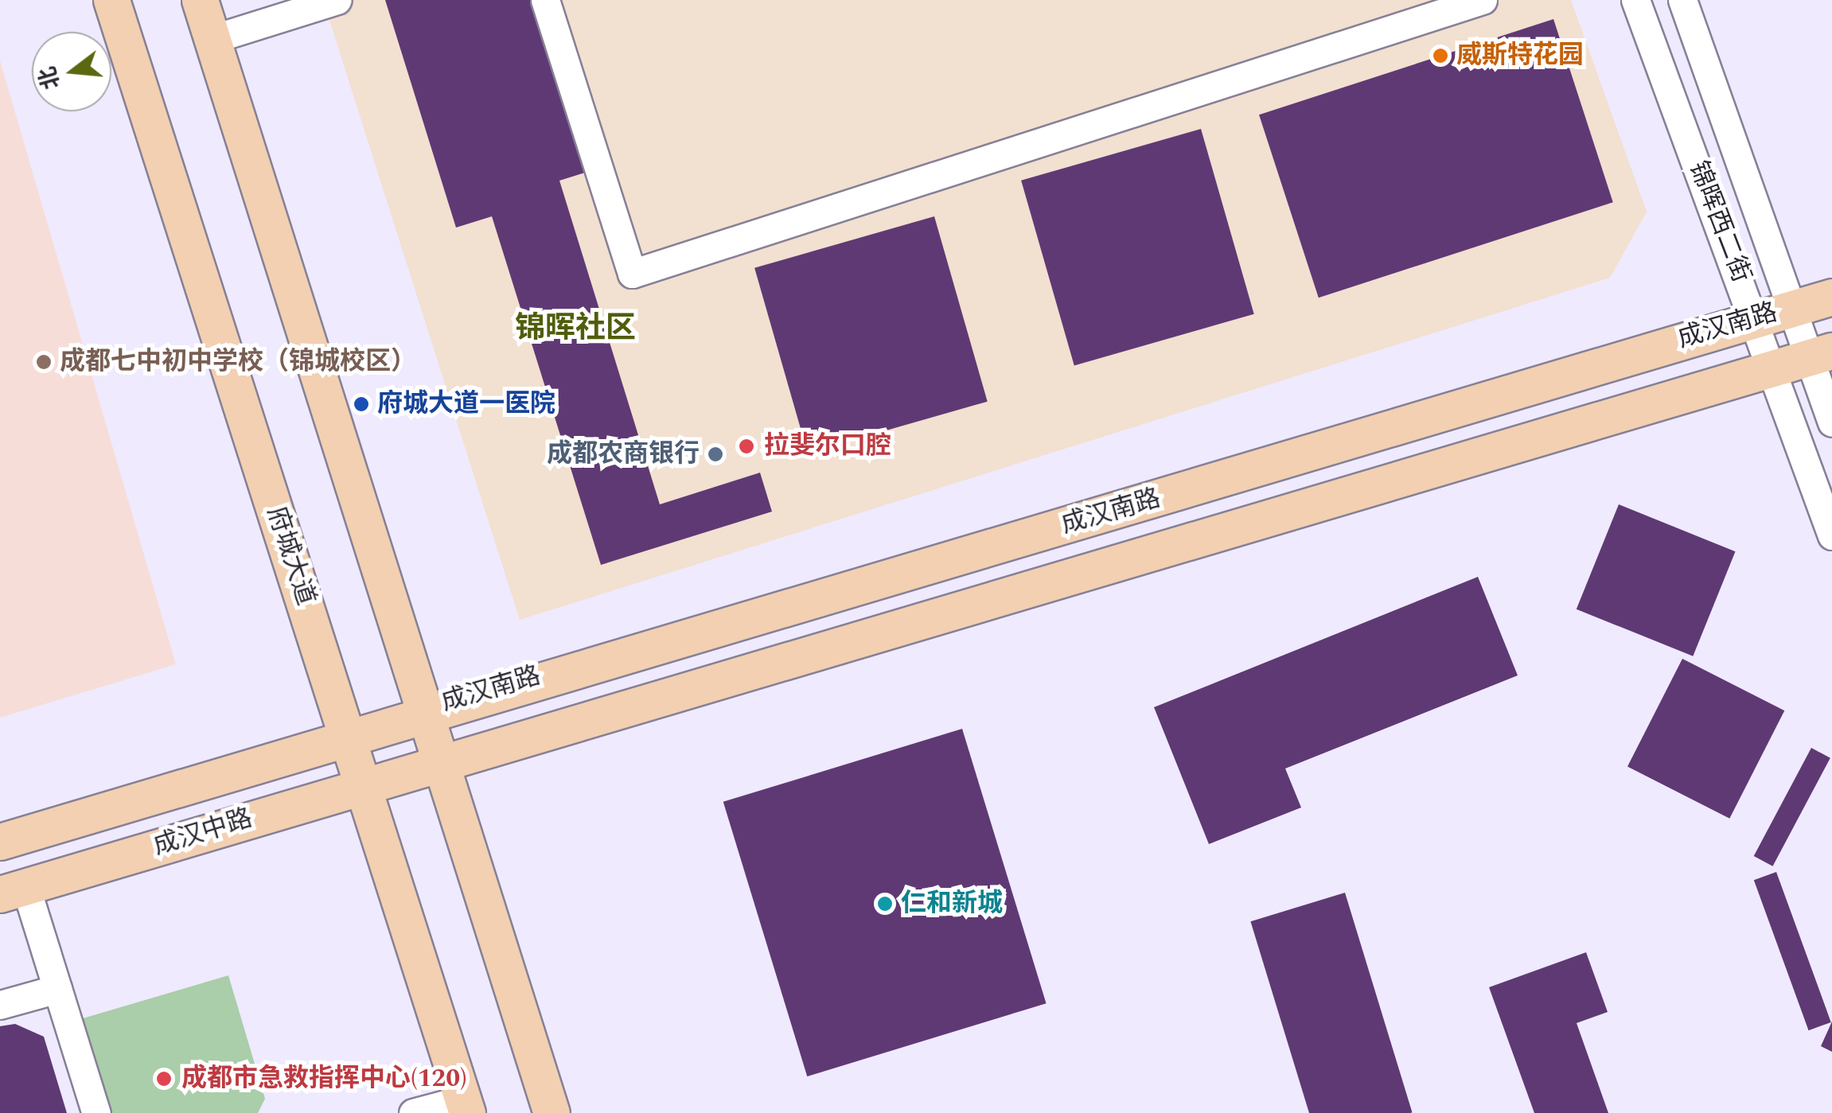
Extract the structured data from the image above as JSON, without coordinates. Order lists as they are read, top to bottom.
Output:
{
  "streets": {
    "main road": ["成汉南路", "府城大道", "成汉中路"],
    "street": ["锦晖西二街"]
  },
  "crossings": [
    ["锦晖西二街", "成汉南路"],
    ["成汉南路", "成汉中路"],
    ["府城大道", "成汉中路"]
  ],
  "districts": ["锦晖社区"],
  "places": [
    "威斯特花园",
    "成都七中初中学校（锦城校区）",
    "府城大道一医院",
    "拉斐尔口腔",
    "成都农商银行",
    "仁和新城",
    "成都市急救指挥中心(120)"
  ],
  "north": "left"
}
